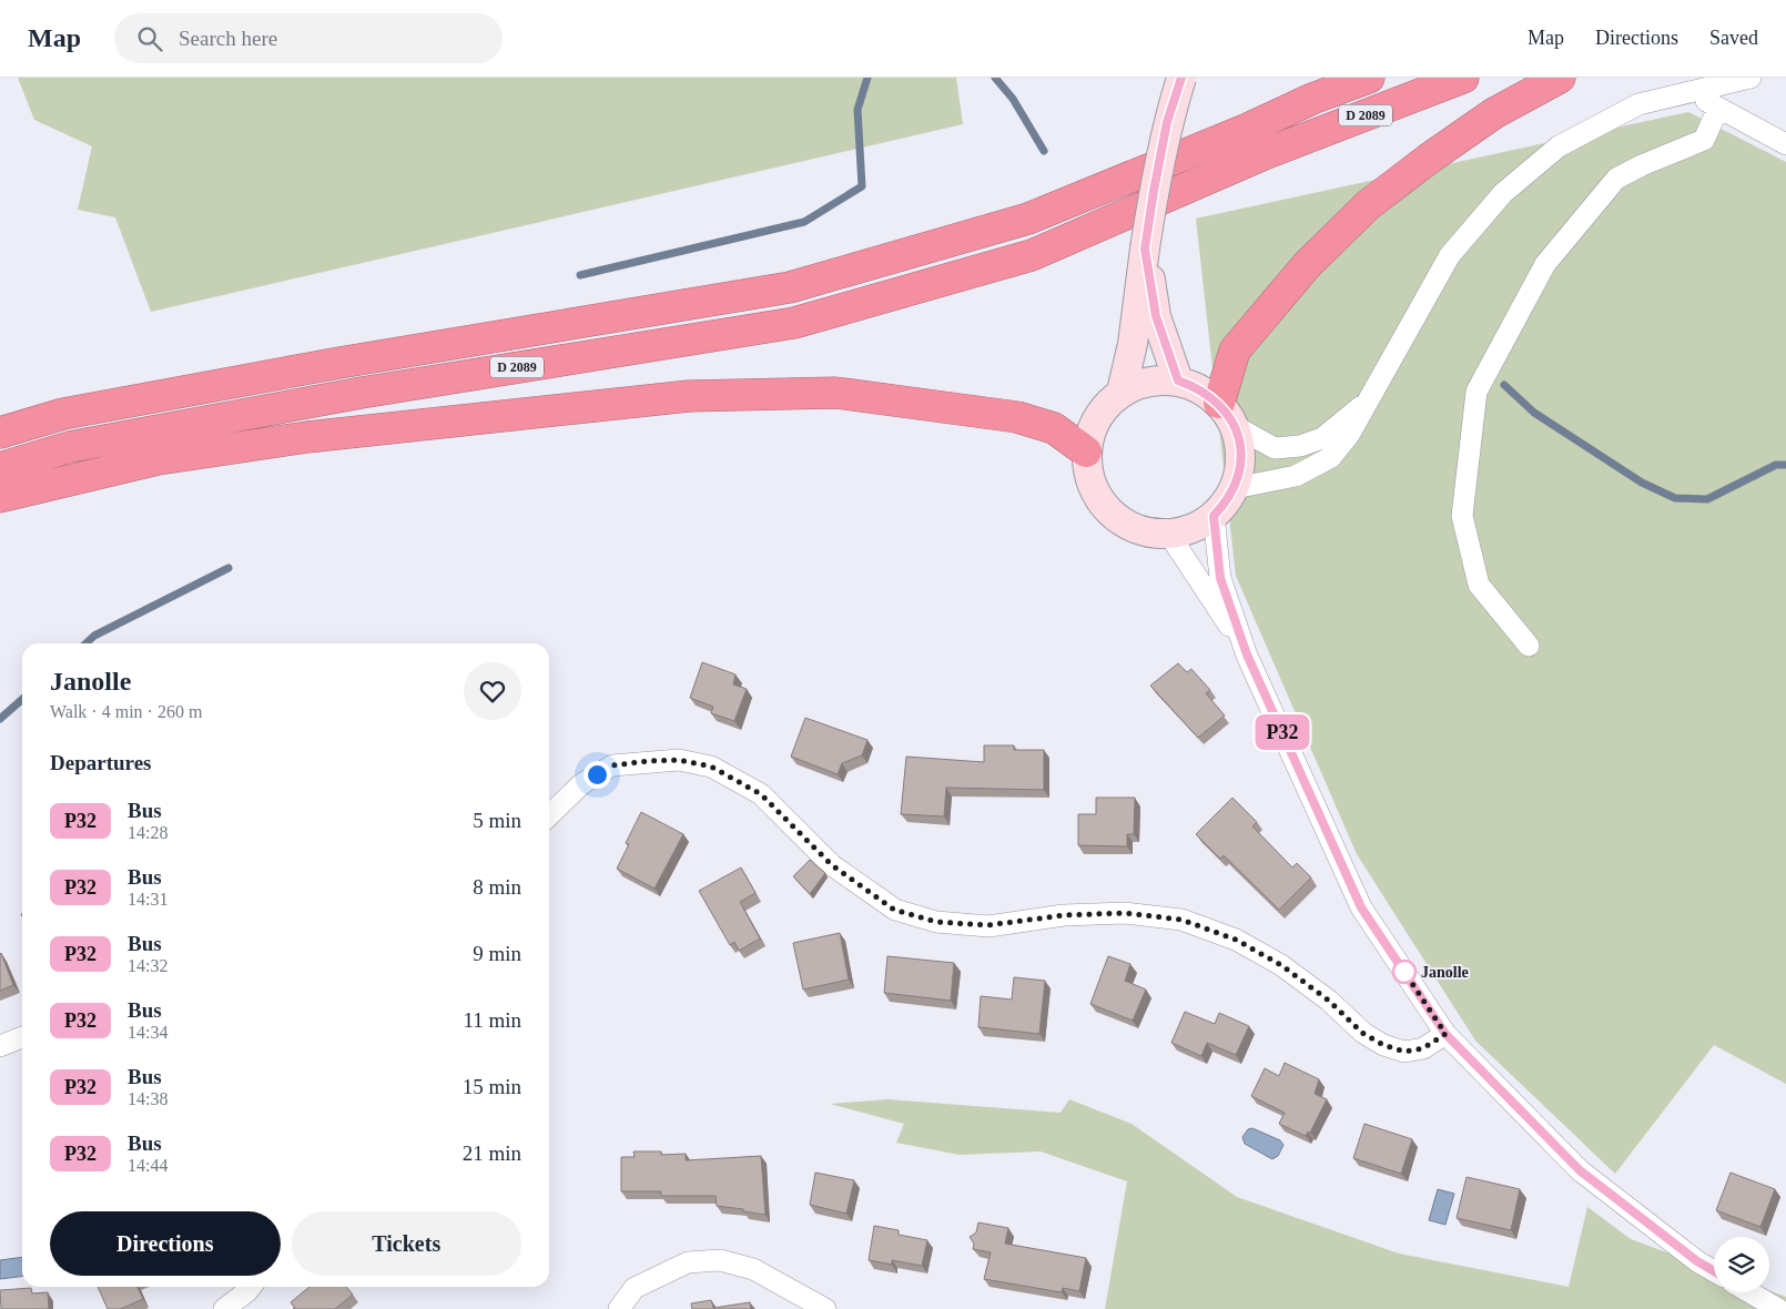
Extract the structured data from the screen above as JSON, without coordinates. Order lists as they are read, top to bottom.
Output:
{
  "streets": {
    "highway": ["D 2089"]
  },
  "places": ["Janolle"],
  "lines": ["bus line P32"],
  "page": {
    "header": "Map",
    "search": "Search here",
    "nav": ["Map", "Directions", "Saved"],
    "on_map": "P32",
    "heading": [
      ["Janolle", "Walk · 4 min · 260 m"],
      "Departures"
    ],
    "list": [
      {
        "mark": "P32",
        "name": "Bus",
        "note": "14:28",
        "value": "5 min"
      },
      {
        "mark": "P32",
        "name": "Bus",
        "note": "14:31",
        "value": "8 min"
      },
      {
        "mark": "P32",
        "name": "Bus",
        "note": "14:32",
        "value": "9 min"
      },
      {
        "mark": "P32",
        "name": "Bus",
        "note": "14:34",
        "value": "11 min"
      },
      {
        "mark": "P32",
        "name": "Bus",
        "note": "14:38",
        "value": "15 min"
      },
      {
        "mark": "P32",
        "name": "Bus",
        "note": "14:44",
        "value": "21 min"
      }
    ],
    "buttons": ["Directions", "Tickets"]
  }
}
